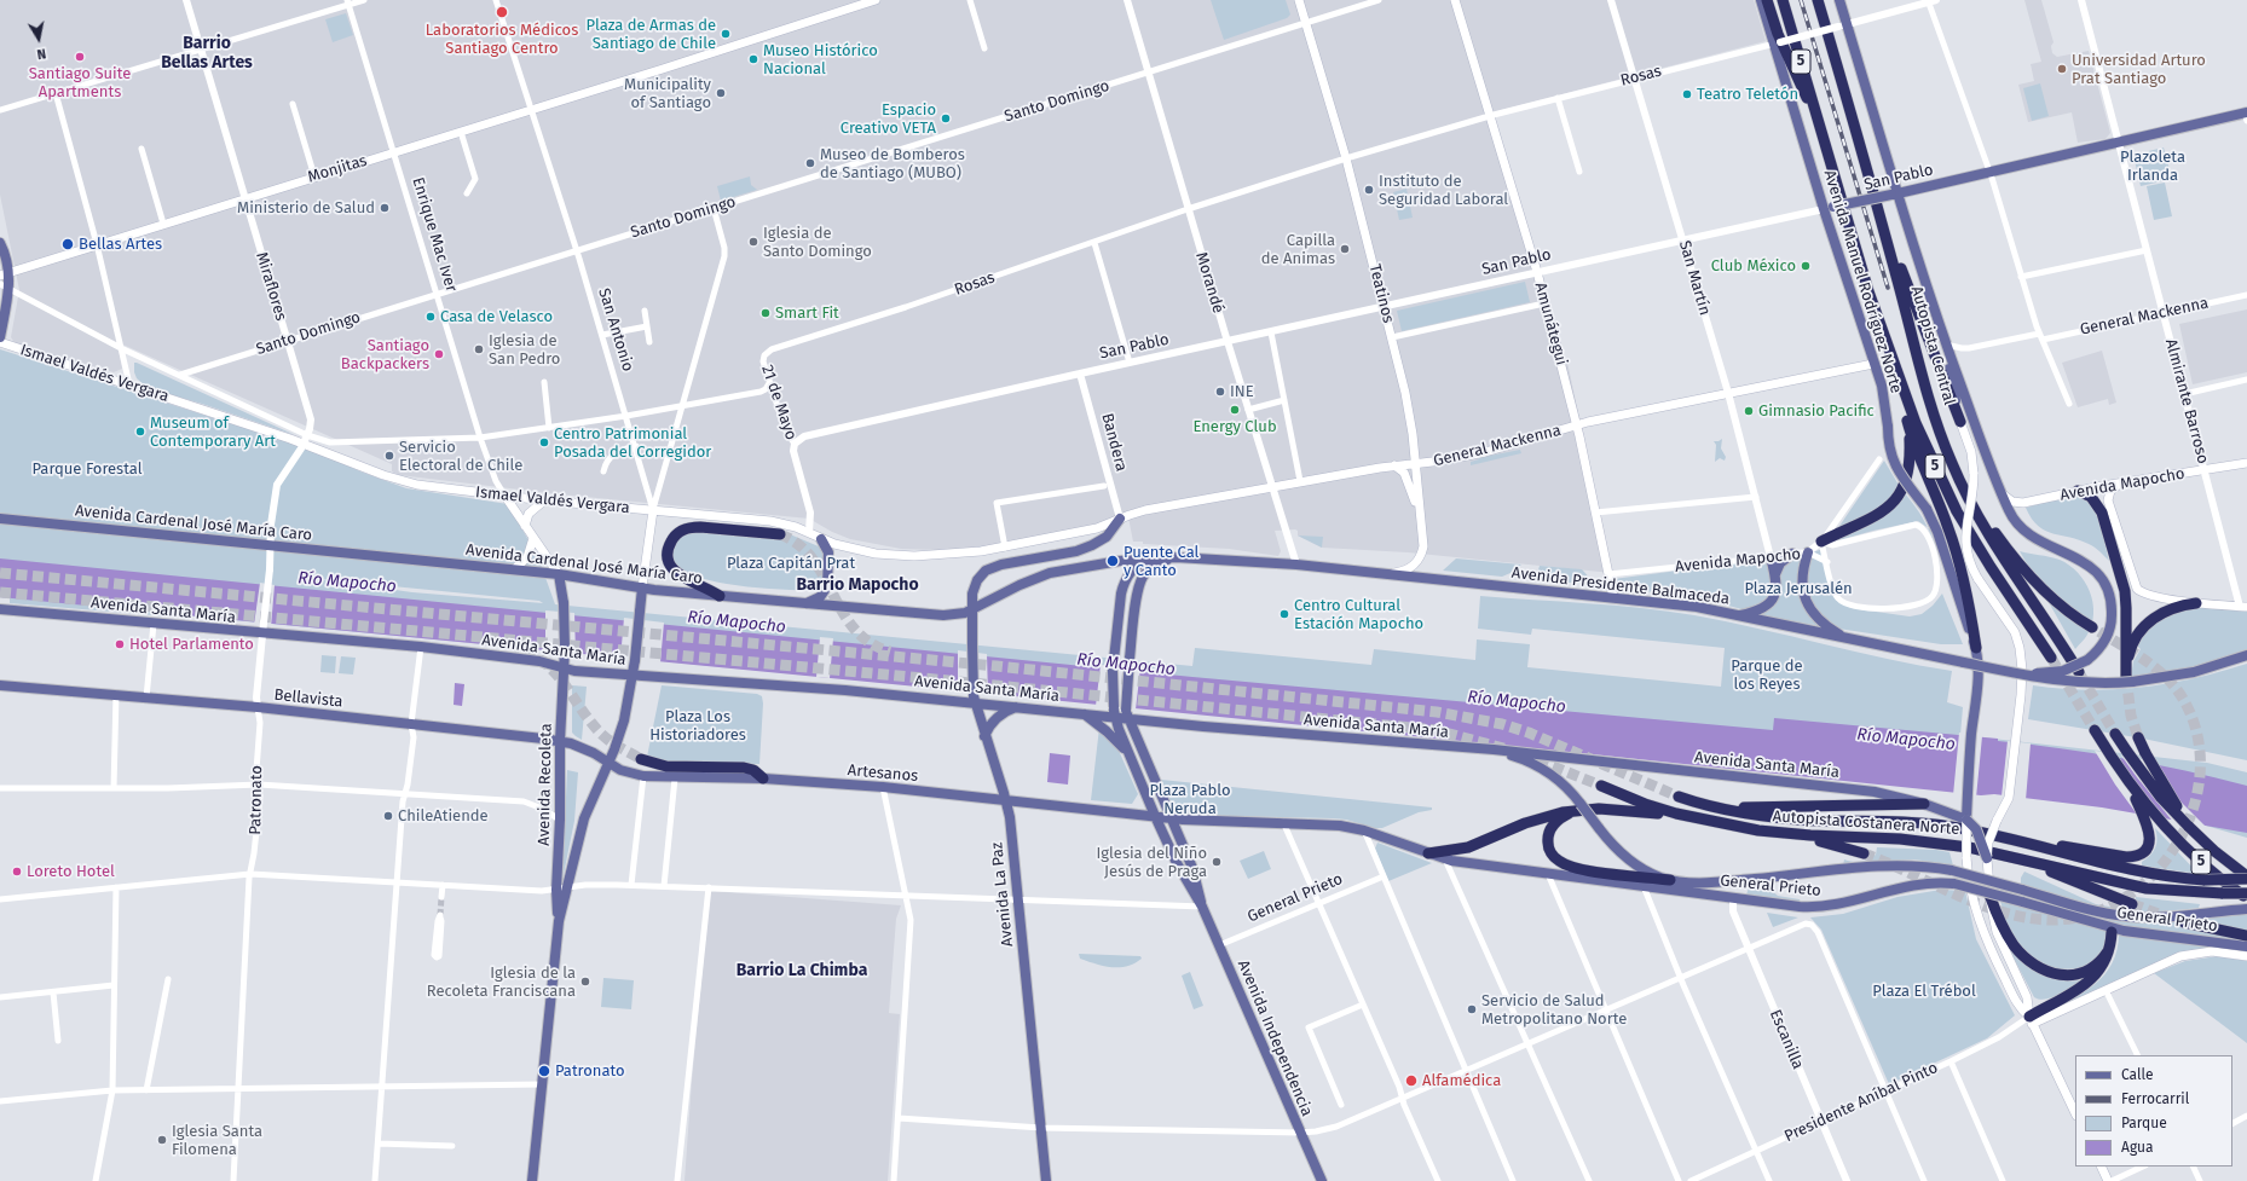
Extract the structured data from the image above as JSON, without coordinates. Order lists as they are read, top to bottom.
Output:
{
  "streets": {
    "highway": ["5", "Autopista Central", "Autopista Costanera Norte"],
    "main road": [
      "Monjitas",
      "San Pablo",
      "Enrique Mac Iver",
      "Avenida Manuel Rodríguez Norte",
      "Teatinos",
      "General Mackenna",
      "Amunátegui",
      "San Antonio",
      "Ismael Valdés Vergara",
      "Avenida Mapocho",
      "Avenida Cardenal José María Caro",
      "Avenida Presidente Balmaceda",
      "Avenida Santa María",
      "Bellavista",
      "Artesanos",
      "Avenida Recoleta",
      "General Prieto",
      "Avenida La Paz",
      "Avenida Independencia",
      "Presidente Aníbal Pinto"
    ],
    "street": [
      "Rosas",
      "Santo Domingo",
      "San Martín",
      "Morandé",
      "Miraflores",
      "Almirante Barroso",
      "21 de Mayo",
      "Bandera",
      "Patronato",
      "Escanilla"
    ]
  },
  "crossings": [
    ["5", "Autopista Costanera Norte"],
    ["5", "General Prieto"],
    ["Rosas", "San Martín"],
    ["Rosas", "Avenida Manuel Rodríguez Norte"],
    ["Rosas", "Morandé"],
    ["Rosas", "Teatinos"],
    ["Rosas", "Amunátegui"],
    ["Rosas", "21 de Mayo"],
    ["Santo Domingo", "Enrique Mac Iver"],
    ["Santo Domingo", "Morandé"],
    ["Santo Domingo", "Miraflores"],
    ["Santo Domingo", "Teatinos"],
    ["Santo Domingo", "San Antonio"],
    ["Monjitas", "Enrique Mac Iver"],
    ["Monjitas", "Miraflores"],
    ["Monjitas", "San Antonio"],
    ["San Pablo", "San Martín"],
    ["San Pablo", "Avenida Manuel Rodríguez Norte"],
    ["San Pablo", "Morandé"],
    ["San Pablo", "Teatinos"],
    ["San Pablo", "Amunátegui"],
    ["San Pablo", "Almirante Barroso"],
    ["San Pablo", "21 de Mayo"],
    ["San Pablo", "Bandera"],
    ["Enrique Mac Iver", "Ismael Valdés Vergara"],
    ["Enrique Mac Iver", "Avenida Cardenal José María Caro"],
    ["Enrique Mac Iver", "Avenida Recoleta"],
    ["San Martín", "General Mackenna"],
    ["San Martín", "Avenida Mapocho"],
    ["Avenida Manuel Rodríguez Norte", "General Mackenna"],
    ["Avenida Manuel Rodríguez Norte", "Avenida Santa María"],
    ["Morandé", "General Mackenna"],
    ["Morandé", "Avenida Presidente Balmaceda"],
    ["Miraflores", "Ismael Valdés Vergara"],
    ["Miraflores", "Avenida Cardenal José María Caro"],
    ["Miraflores", "Patronato"],
    ["Teatinos", "General Mackenna"],
    ["Teatinos", "Avenida Presidente Balmaceda"],
    ["General Mackenna", "Amunátegui"],
    ["General Mackenna", "Ismael Valdés Vergara"],
    ["General Mackenna", "Almirante Barroso"],
    ["General Mackenna", "Bandera"],
    ["General Mackenna", "Avenida La Paz"],
    ["Amunátegui", "Avenida Mapocho"],
    ["Amunátegui", "Avenida Presidente Balmaceda"],
    ["San Antonio", "Ismael Valdés Vergara"],
    ["San Antonio", "Avenida Cardenal José María Caro"],
    ["San Antonio", "Avenida Santa María"],
    ["San Antonio", "Avenida Recoleta"],
    ["Ismael Valdés Vergara", "21 de Mayo"],
    ["Ismael Valdés Vergara", "Bandera"],
    ["Ismael Valdés Vergara", "Avenida La Paz"],
    ["Almirante Barroso", "Avenida Mapocho"],
    ["Bandera", "Avenida La Paz"],
    ["Avenida Cardenal José María Caro", "Avenida Presidente Balmaceda"],
    ["Avenida Cardenal José María Caro", "Avenida La Paz"],
    ["Avenida Cardenal José María Caro", "Avenida Independencia"],
    ["Avenida Presidente Balmaceda", "Avenida Independencia"],
    ["Avenida Santa María", "Avenida Recoleta"],
    ["Avenida Santa María", "Patronato"],
    ["Avenida Santa María", "General Prieto"],
    ["Avenida Santa María", "Avenida La Paz"],
    ["Avenida Santa María", "Avenida Independencia"],
    ["Bellavista", "Artesanos"],
    ["Bellavista", "Avenida Recoleta"],
    ["Bellavista", "Patronato"],
    ["Artesanos", "Avenida Recoleta"],
    ["Artesanos", "General Prieto"],
    ["Artesanos", "Avenida La Paz"],
    ["Artesanos", "Avenida Independencia"],
    ["General Prieto", "Avenida Independencia"],
    ["General Prieto", "Escanilla"],
    ["Escanilla", "Presidente Aníbal Pinto"]
  ],
  "districts": ["Barrio Bellas Artes", "Barrio Mapocho", "Barrio La Chimba"],
  "water": ["Río Mapocho"],
  "parks": [
    "Plazoleta Irlanda",
    "Parque Forestal",
    "Plaza Capitán Prat",
    "Plaza Jerusalén",
    "Parque de los Reyes",
    "Plaza Los Historiadores",
    "Plaza Pablo Neruda",
    "Plaza El Trébol"
  ],
  "places": [
    "Laboratorios Médicos Santiago Centro",
    "Plaza de Armas de Santiago de Chile",
    "Santiago Suite Apartments",
    "Museo Histórico Nacional",
    "Universidad Arturo Prat Santiago",
    "Municipality of Santiago",
    "Teatro Teletón",
    "Espacio Creativo VETA",
    "Museo de Bomberos de Santiago (MUBO)",
    "Instituto de Seguridad Laboral",
    "Ministerio de Salud",
    "Iglesia de Santo Domingo",
    "Bellas Artes",
    "Capilla de Animas",
    "Club México",
    "Smart Fit",
    "Casa de Velasco",
    "Iglesia de San Pedro",
    "Santiago Backpackers",
    "INE",
    "Energy Club",
    "Gimnasio Pacific",
    "Museum of Contemporary Art",
    "Centro Patrimonial Posada del Corregidor",
    "Servicio Electoral de Chile",
    "Puente Cal y Canto",
    "Centro Cultural Estación Mapocho",
    "Hotel Parlamento",
    "ChileAtiende",
    "Iglesia del Niño Jesús de Praga",
    "Loreto Hotel",
    "Iglesia de la Recoleta Franciscana",
    "Servicio de Salud Metropolitano Norte",
    "Patronato",
    "Alfamédica",
    "Iglesia Santa Filomena"
  ],
  "legend": [
    "Calle",
    "Ferrocarril",
    "Parque",
    "Agua"
  ],
  "north": "bottom"
}
